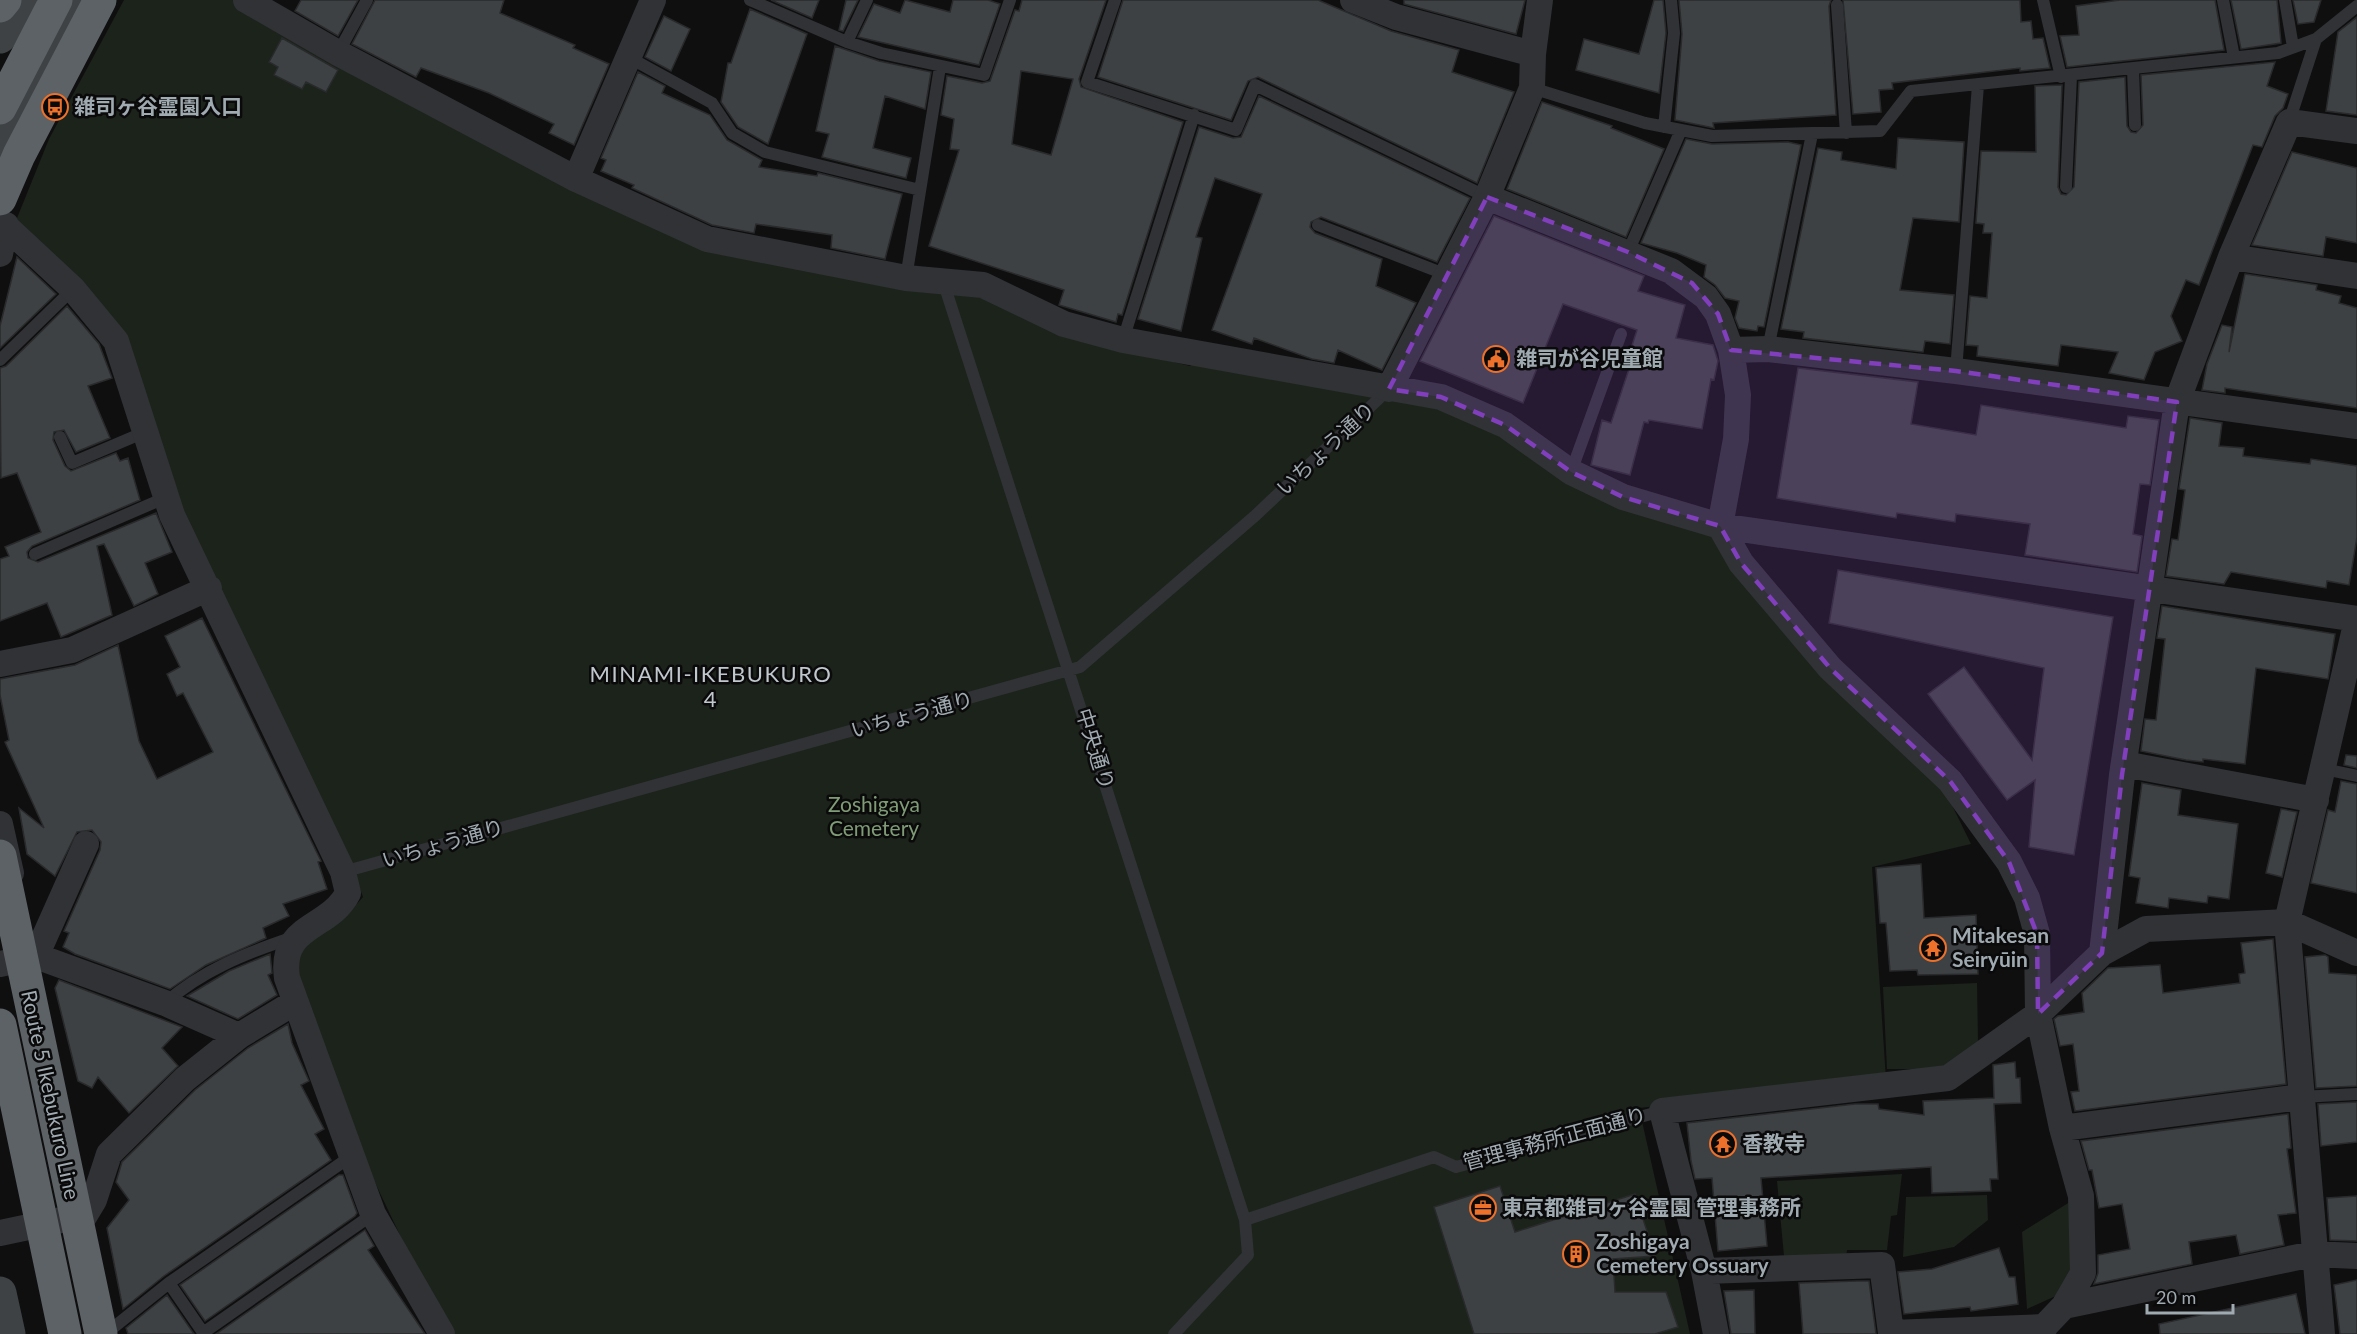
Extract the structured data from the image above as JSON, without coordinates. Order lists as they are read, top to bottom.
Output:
{
  "streets": {
    "highway": ["Route 5 Ikebukuro Line"],
    "lane": ["いちょう通り", "中央通り", "管理事務所正面通り"]
  },
  "crossings": [
    ["いちょう通り", "中央通り"],
    ["中央通り", "管理事務所正面通り"]
  ],
  "districts": ["MINAMI-IKEBUKURO 4"],
  "parks": ["Zoshigaya Cemetery"],
  "places": {
    "bus stop": ["雑司ヶ谷霊園入口"],
    "public building": ["雑司が谷児童館"],
    "temple": ["Mitakesan Seiryūin", "香教寺"],
    "office": ["東京都雑司ヶ谷霊園 管理事務所"],
    "building": ["Zoshigaya Cemetery Ossuary"]
  },
  "scale_bar": "20 m"
}
